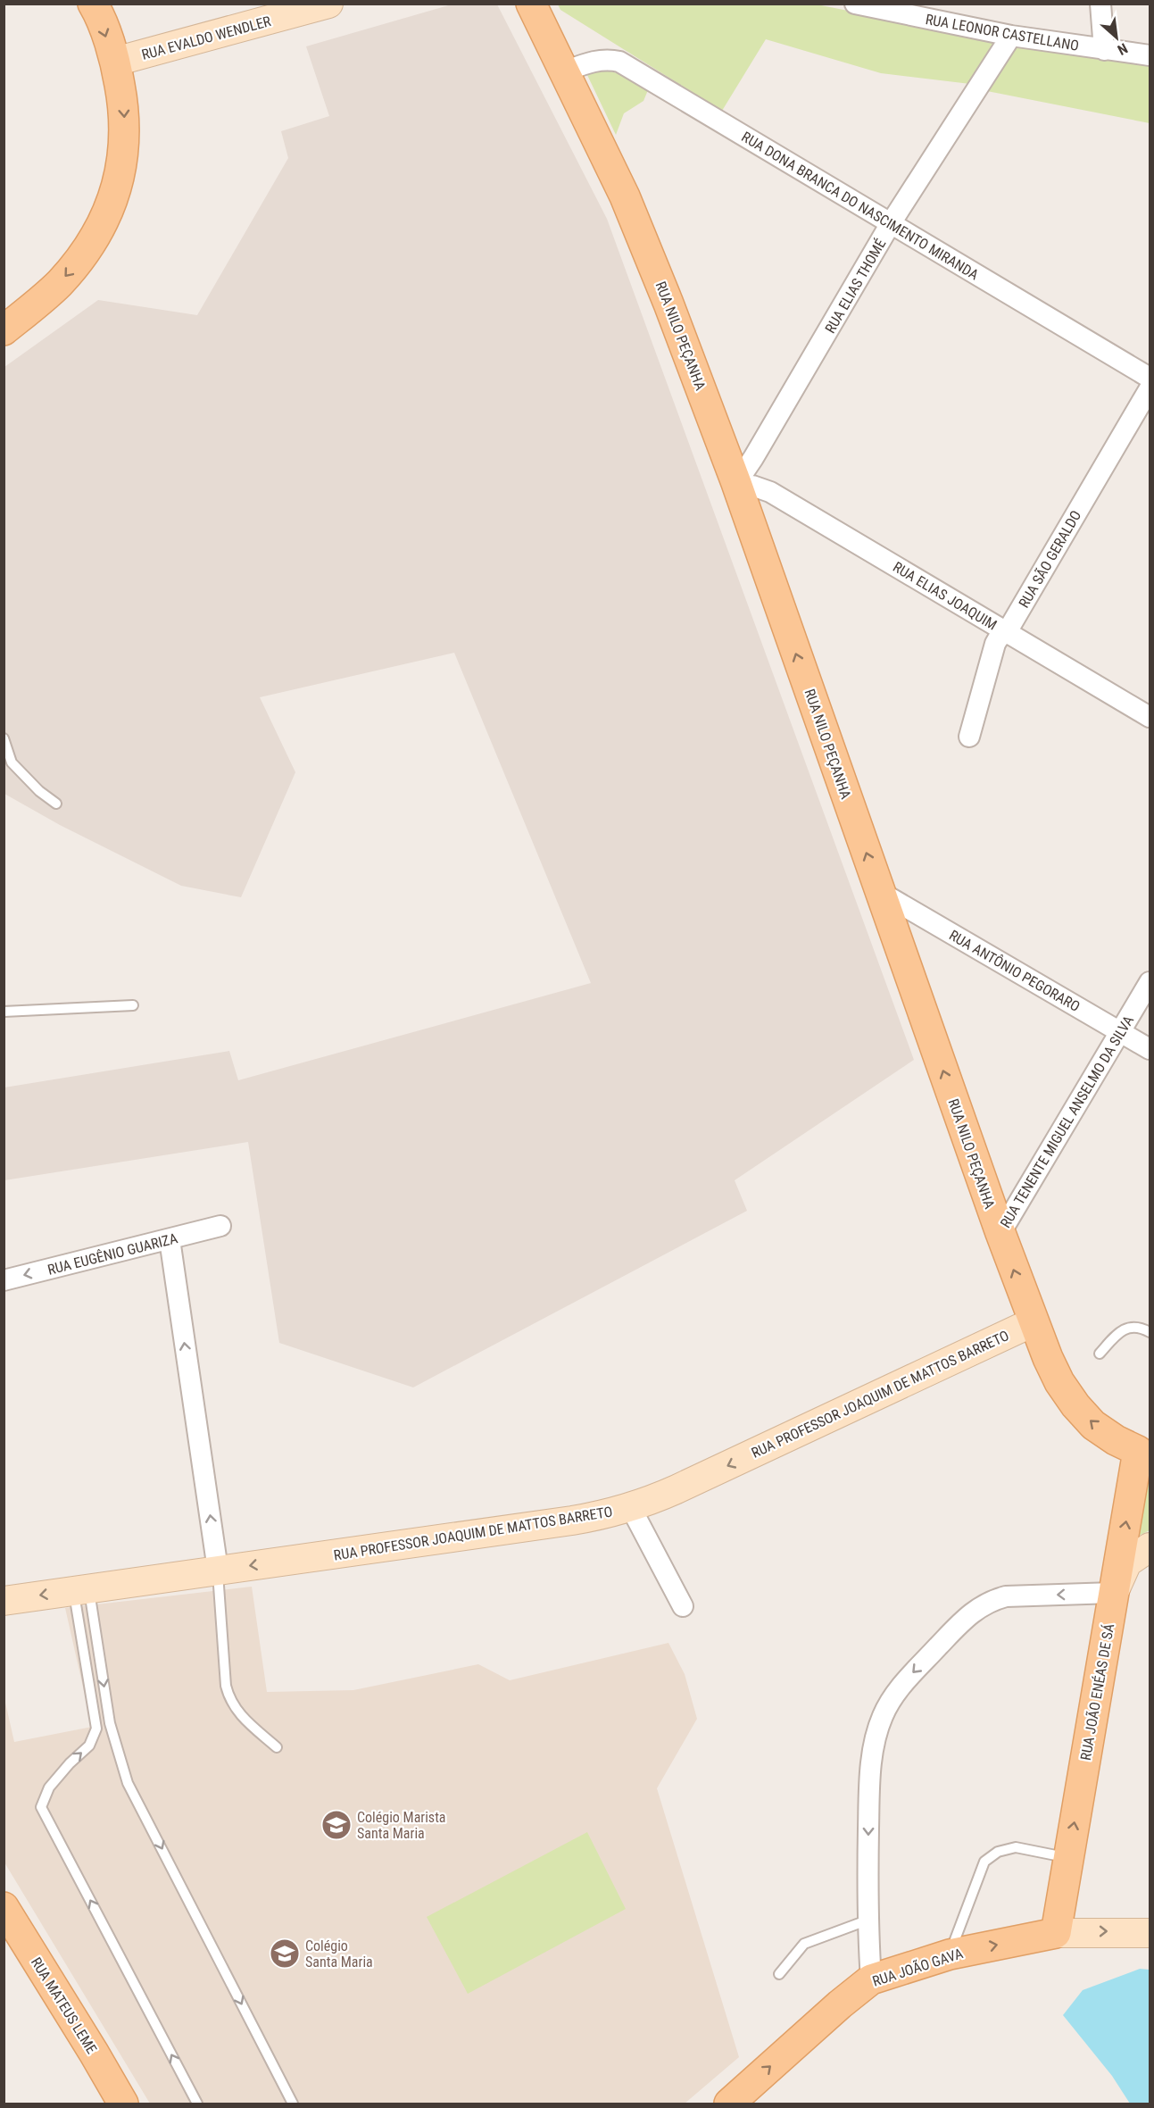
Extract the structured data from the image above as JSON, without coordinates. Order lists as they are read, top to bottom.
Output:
{
  "streets": {
    "main road": [
      "RUA EVALDO WENDLER",
      "RUA NILO PEÇANHA",
      "RUA PROFESSOR JOAQUIM DE MATTOS BARRETO",
      "RUA JOÃO ENÉAS DE SÁ",
      "RUA JOÃO GAVA",
      "RUA MATEUS LEME"
    ],
    "street": [
      "RUA LEONOR CASTELLANO",
      "RUA DONA BRANCA DO NASCIMENTO MIRANDA",
      "RUA ELIAS THOMÉ",
      "RUA SÃO GERALDO",
      "RUA ELIAS JOAQUIM",
      "RUA ANTÔNIO PEGORARO",
      "RUA TENENTE MIGUEL ANSELMO DA SILVA",
      "RUA EUGÊNIO GUARIZA"
    ]
  },
  "crossings": [
    ["RUA LEONOR CASTELLANO", "RUA ELIAS THOMÉ"],
    ["RUA DONA BRANCA DO NASCIMENTO MIRANDA", "RUA ELIAS THOMÉ"],
    ["RUA DONA BRANCA DO NASCIMENTO MIRANDA", "RUA NILO PEÇANHA"],
    ["RUA ELIAS THOMÉ", "RUA NILO PEÇANHA"],
    ["RUA ELIAS THOMÉ", "RUA ELIAS JOAQUIM"],
    ["RUA NILO PEÇANHA", "RUA ELIAS JOAQUIM"],
    ["RUA NILO PEÇANHA", "RUA ANTÔNIO PEGORARO"],
    ["RUA NILO PEÇANHA", "RUA TENENTE MIGUEL ANSELMO DA SILVA"],
    ["RUA NILO PEÇANHA", "RUA PROFESSOR JOAQUIM DE MATTOS BARRETO"],
    ["RUA NILO PEÇANHA", "RUA JOÃO ENÉAS DE SÁ"],
    ["RUA SÃO GERALDO", "RUA ELIAS JOAQUIM"],
    ["RUA ANTÔNIO PEGORARO", "RUA TENENTE MIGUEL ANSELMO DA SILVA"],
    ["RUA JOÃO ENÉAS DE SÁ", "RUA JOÃO GAVA"]
  ],
  "one_way": [
    "RUA NILO PEÇANHA",
    "RUA EUGÊNIO GUARIZA",
    "RUA PROFESSOR JOAQUIM DE MATTOS BARRETO",
    "RUA JOÃO ENÉAS DE SÁ",
    "RUA JOÃO GAVA"
  ],
  "places": {
    "school or university": ["Colégio Marista Santa Maria", "Colégio Santa Maria"]
  },
  "north": "bottom right"
}
